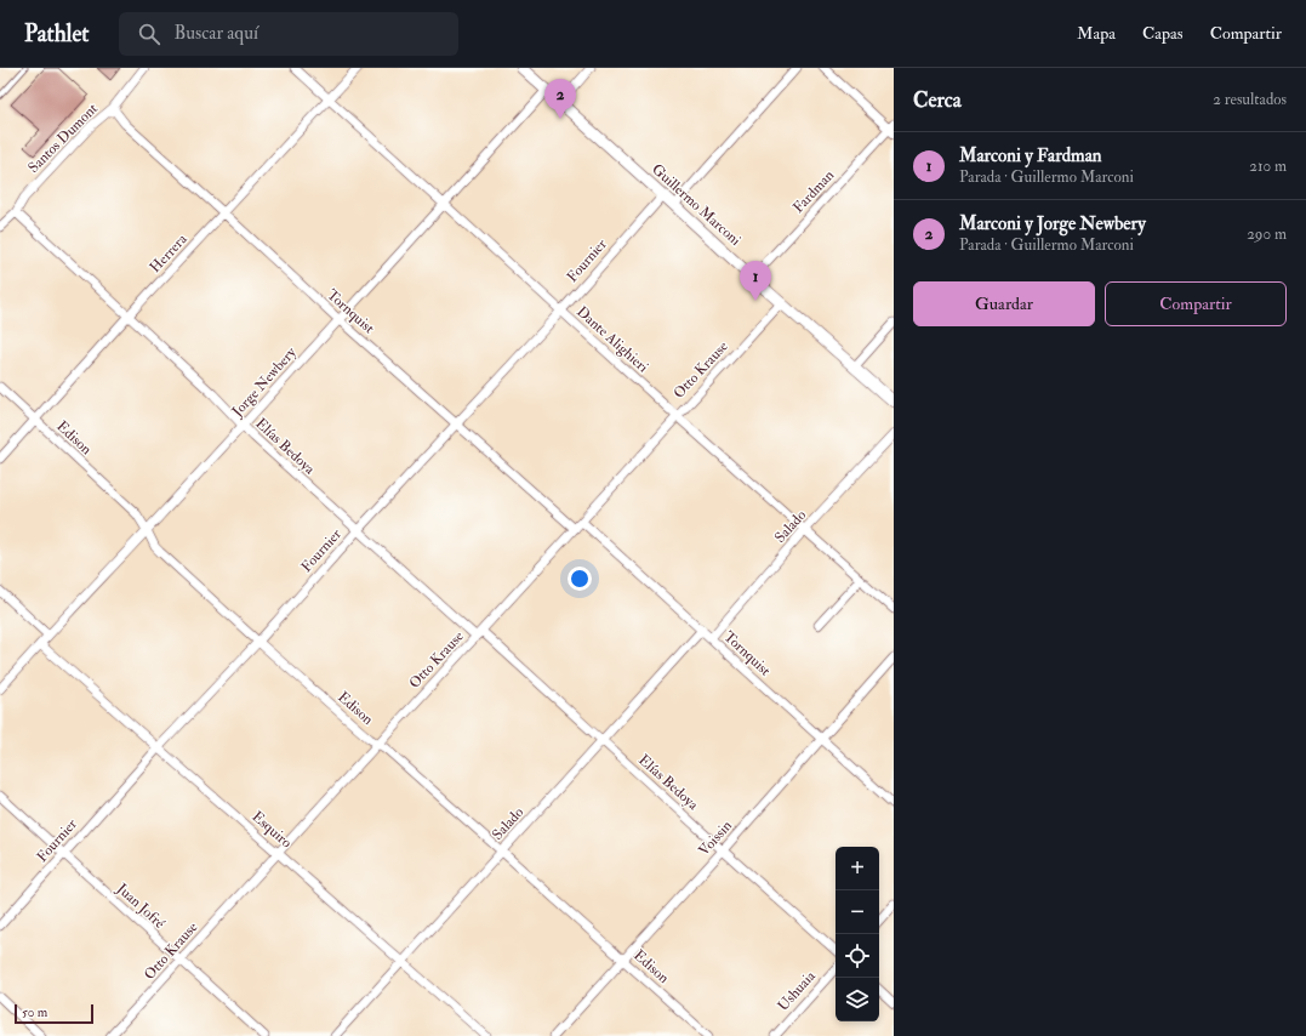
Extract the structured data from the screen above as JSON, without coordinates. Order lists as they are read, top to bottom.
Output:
{
  "streets": {
    "street": [
      "Santos Dumont",
      "Fardman",
      "Guillermo Marconi",
      "Herrera",
      "Fournier",
      "Tornquist",
      "Dante Alighieri",
      "Otto Krause",
      "Jorge Newbery",
      "Edison",
      "Elías Bedoya",
      "Salado",
      "Esquiro",
      "Voissin",
      "Juan Jofré",
      "Ushuaia"
    ]
  },
  "crossings": [
    ["Santos Dumont", "Tornquist"],
    ["Santos Dumont", "Elías Bedoya"],
    ["Fardman", "Guillermo Marconi"],
    ["Guillermo Marconi", "Fournier"],
    ["Guillermo Marconi", "Otto Krause"],
    ["Guillermo Marconi", "Jorge Newbery"],
    ["Herrera", "Tornquist"],
    ["Herrera", "Dante Alighieri"],
    ["Herrera", "Edison"],
    ["Herrera", "Elías Bedoya"],
    ["Fournier", "Tornquist"],
    ["Fournier", "Dante Alighieri"],
    ["Fournier", "Edison"],
    ["Fournier", "Elías Bedoya"],
    ["Fournier", "Esquiro"],
    ["Fournier", "Juan Jofré"],
    ["Tornquist", "Otto Krause"],
    ["Tornquist", "Jorge Newbery"],
    ["Tornquist", "Salado"],
    ["Tornquist", "Voissin"],
    ["Dante Alighieri", "Otto Krause"],
    ["Dante Alighieri", "Jorge Newbery"],
    ["Dante Alighieri", "Salado"],
    ["Otto Krause", "Edison"],
    ["Otto Krause", "Elías Bedoya"],
    ["Otto Krause", "Esquiro"],
    ["Otto Krause", "Juan Jofré"],
    ["Jorge Newbery", "Edison"],
    ["Jorge Newbery", "Elías Bedoya"],
    ["Jorge Newbery", "Esquiro"],
    ["Edison", "Salado"],
    ["Edison", "Voissin"],
    ["Elías Bedoya", "Salado"],
    ["Elías Bedoya", "Voissin"],
    ["Salado", "Esquiro"]
  ],
  "scale_bar": "50 m",
  "page": {
    "header": "Pathlet",
    "search": "Buscar aquí",
    "nav": ["Mapa", "Capas", "Compartir"],
    "heading": ["Cerca", "2 resultados"],
    "pins": ["2", "1"],
    "list": [
      {
        "mark": "1",
        "name": "Marconi y Fardman",
        "note": "Parada · Guillermo Marconi",
        "value": "210 m"
      },
      {
        "mark": "2",
        "name": "Marconi y Jorge Newbery",
        "note": "Parada · Guillermo Marconi",
        "value": "290 m"
      }
    ],
    "buttons": ["Guardar", "Compartir"],
    "map_buttons": ["+", "−"],
    "scale": "50 m"
  }
}
